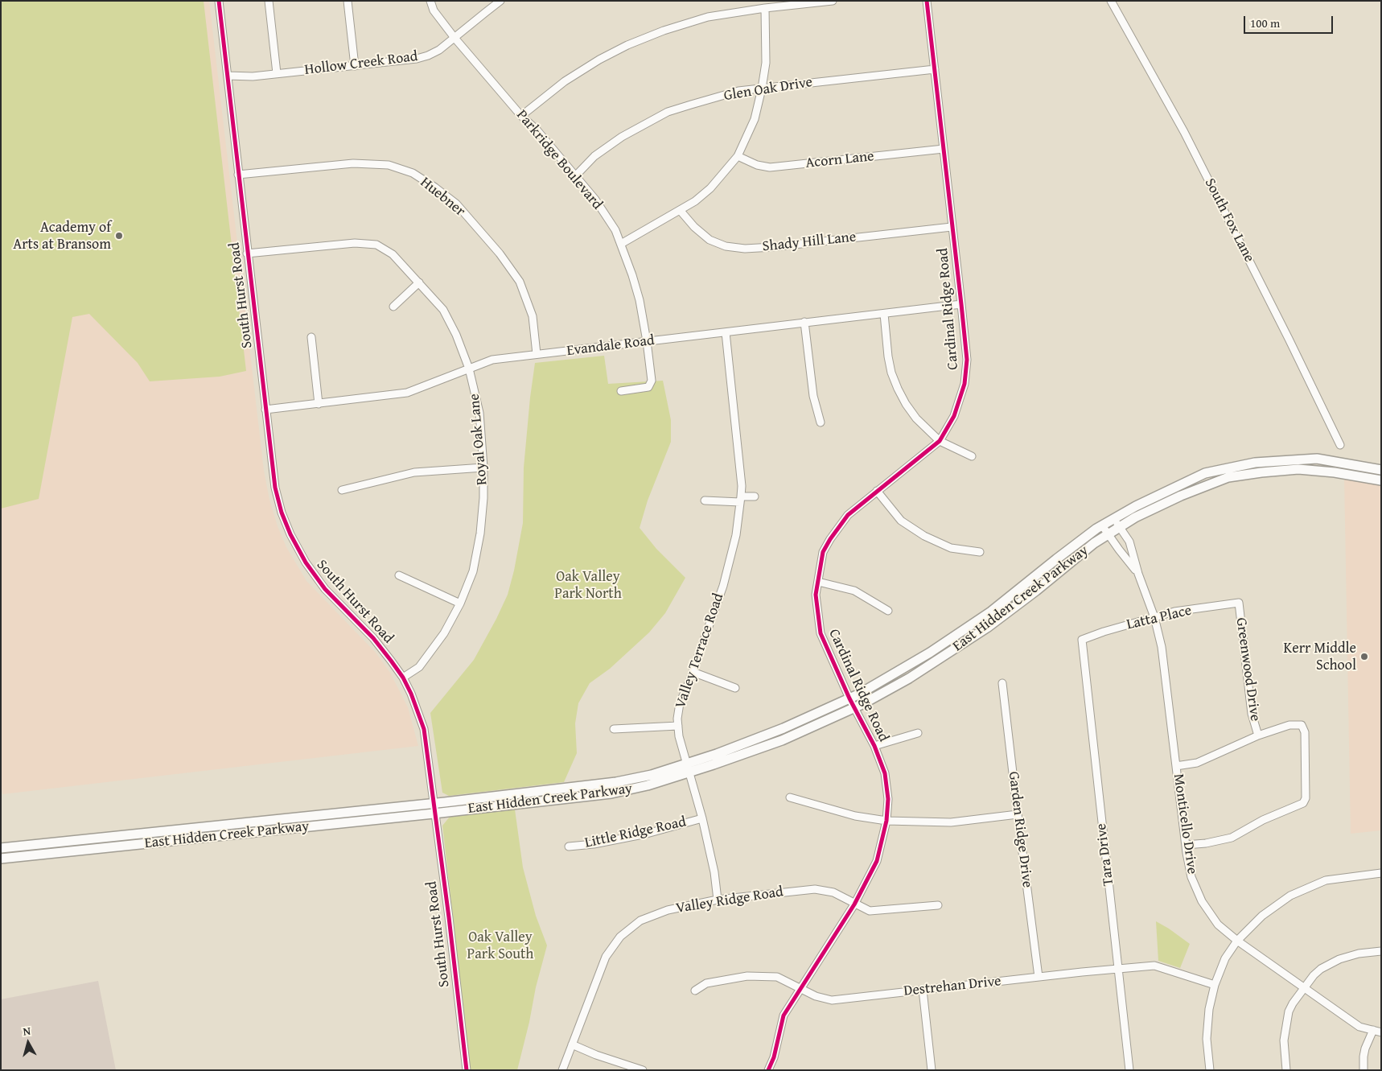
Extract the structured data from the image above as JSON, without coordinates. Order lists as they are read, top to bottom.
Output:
{
  "streets": {
    "main road": ["East Hidden Creek Parkway"],
    "street": [
      "Hollow Creek Road",
      "Glen Oak Drive",
      "Parkridge Boulevard",
      "Acorn Lane",
      "Huebner",
      "South Fox Lane",
      "Shady Hill Lane",
      "South Hurst Road",
      "Cardinal Ridge Road",
      "Evandale Road",
      "Royal Oak Lane",
      "Latta Place",
      "Valley Terrace Road",
      "Greenwood Drive",
      "Monticello Drive",
      "Garden Ridge Drive",
      "Little Ridge Road",
      "Tara Drive",
      "Valley Ridge Road",
      "Destrehan Drive"
    ]
  },
  "crossings": [
    ["Hollow Creek Road", "Parkridge Boulevard"],
    ["Hollow Creek Road", "South Hurst Road"],
    ["Glen Oak Drive", "Parkridge Boulevard"],
    ["Glen Oak Drive", "Cardinal Ridge Road"],
    ["Parkridge Boulevard", "Evandale Road"],
    ["Acorn Lane", "Cardinal Ridge Road"],
    ["Huebner", "South Hurst Road"],
    ["Huebner", "Evandale Road"],
    ["Shady Hill Lane", "Cardinal Ridge Road"],
    ["South Hurst Road", "Evandale Road"],
    ["South Hurst Road", "Royal Oak Lane"],
    ["South Hurst Road", "East Hidden Creek Parkway"],
    ["Cardinal Ridge Road", "Evandale Road"],
    ["Cardinal Ridge Road", "East Hidden Creek Parkway"],
    ["Cardinal Ridge Road", "Valley Ridge Road"],
    ["Cardinal Ridge Road", "Destrehan Drive"],
    ["Evandale Road", "Royal Oak Lane"],
    ["Evandale Road", "Valley Terrace Road"],
    ["East Hidden Creek Parkway", "Valley Terrace Road"],
    ["East Hidden Creek Parkway", "Monticello Drive"],
    ["Latta Place", "Greenwood Drive"],
    ["Latta Place", "Monticello Drive"],
    ["Latta Place", "Tara Drive"],
    ["Valley Terrace Road", "Little Ridge Road"],
    ["Valley Terrace Road", "Valley Ridge Road"],
    ["Garden Ridge Drive", "Destrehan Drive"],
    ["Tara Drive", "Destrehan Drive"]
  ],
  "parks": ["Oak Valley Park North", "Oak Valley Park South"],
  "places": ["Academy of Arts at Bransom", "Kerr Middle School"],
  "scale_bar": "100 m",
  "north": "top"
}
